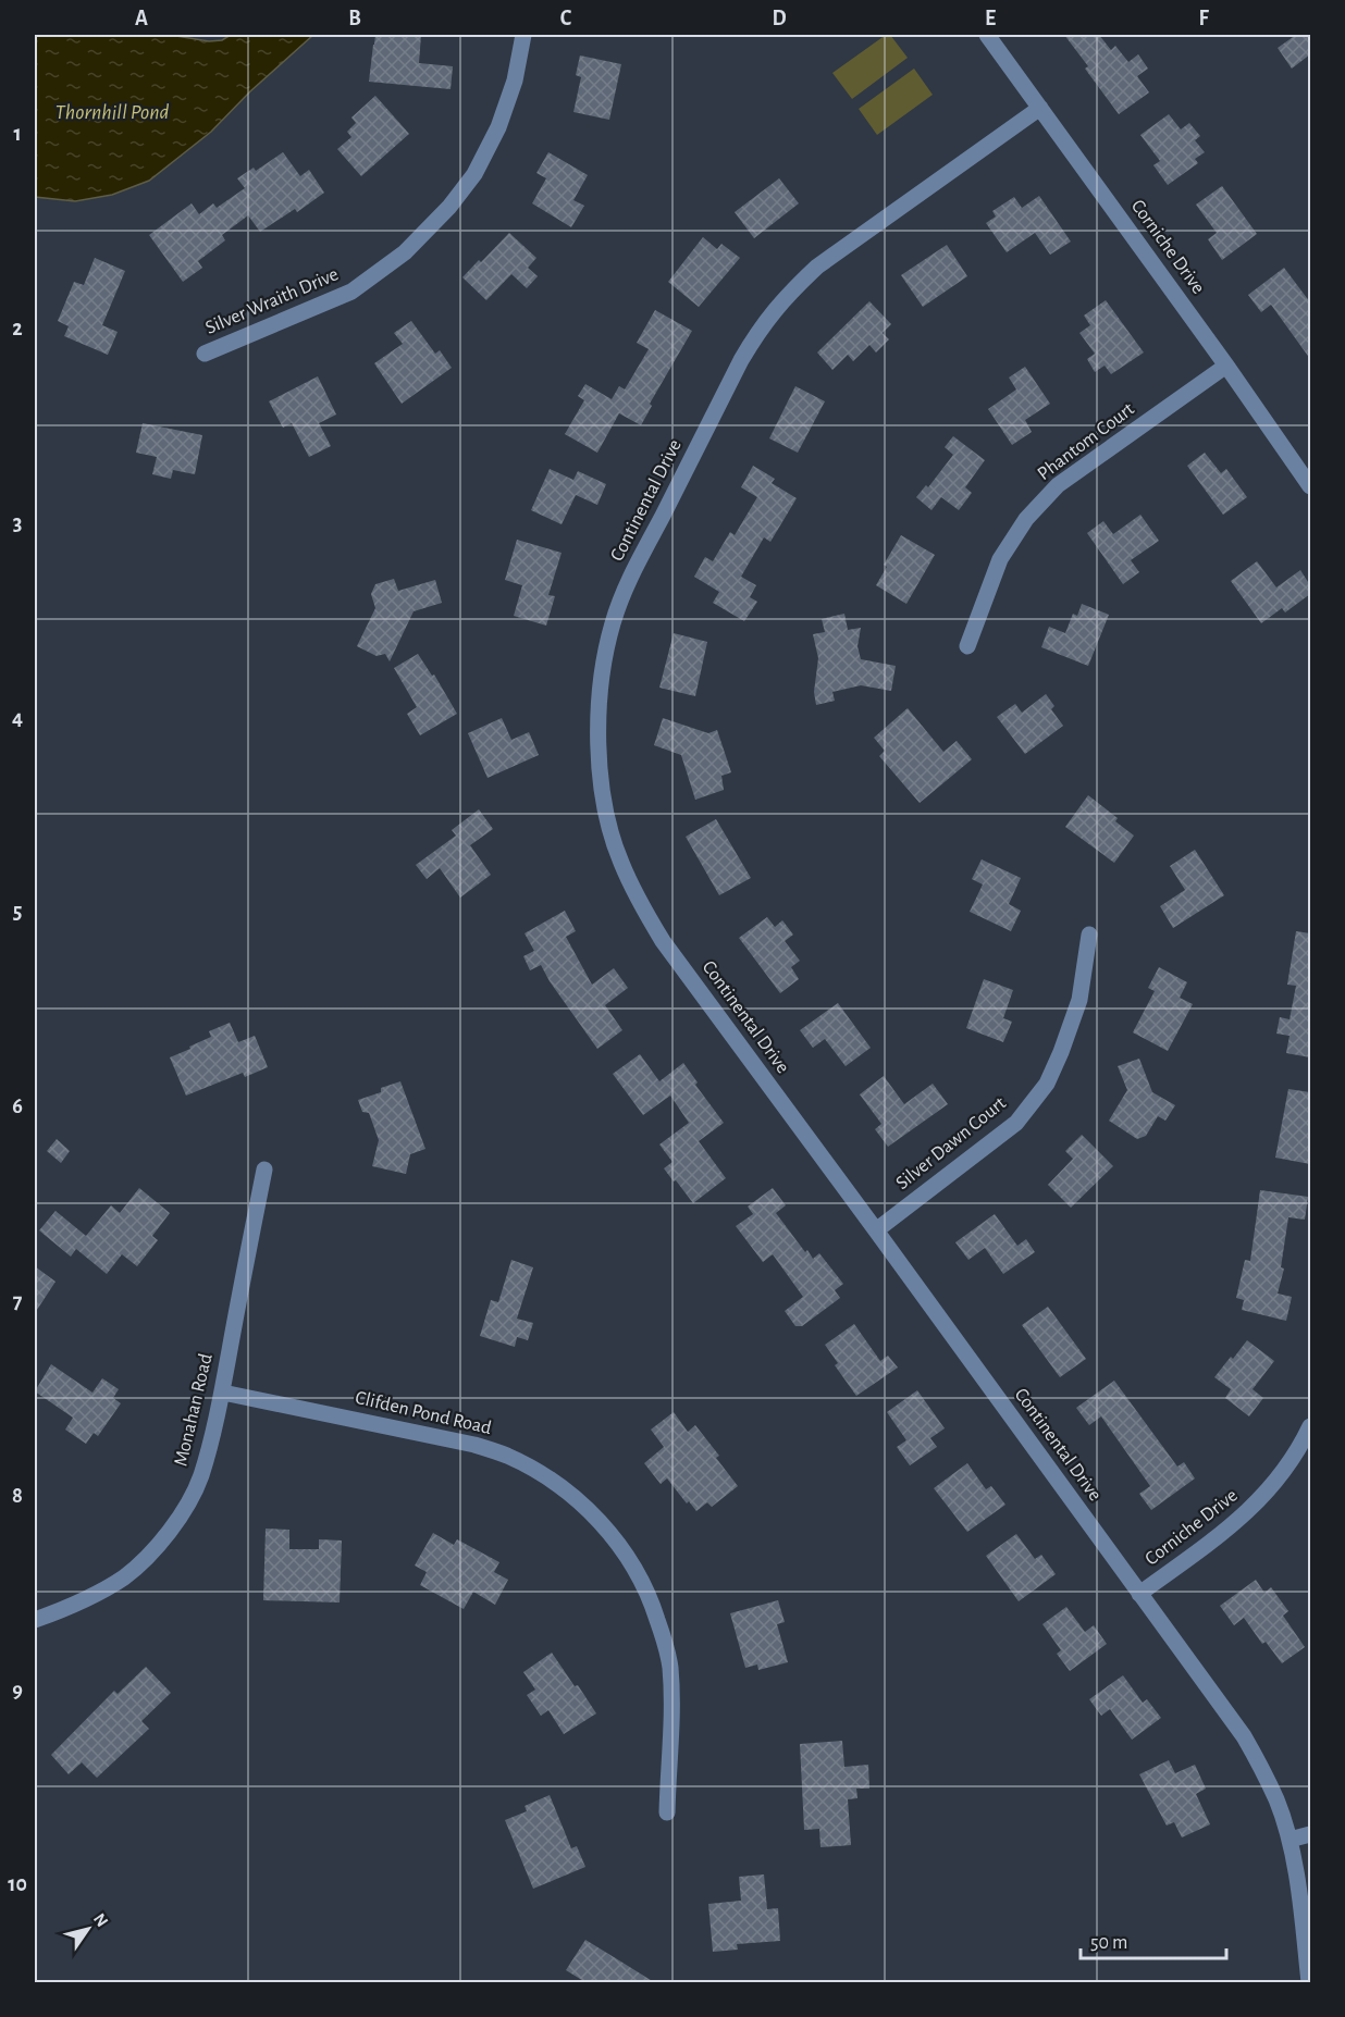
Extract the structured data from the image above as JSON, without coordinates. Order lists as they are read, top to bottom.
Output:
{
  "streets": {
    "street": [
      "Corniche Drive",
      "Silver Wraith Drive",
      "Phantom Court",
      "Continental Drive",
      "Silver Dawn Court",
      "Monahan Road",
      "Clifden Pond Road"
    ]
  },
  "crossings": [
    ["Corniche Drive", "Phantom Court"],
    ["Corniche Drive", "Continental Drive"],
    ["Continental Drive", "Silver Dawn Court"],
    ["Monahan Road", "Clifden Pond Road"]
  ],
  "water": ["Thornhill Pond"],
  "scale_bar": "50 m",
  "north": "top right",
  "grid": {
    "columns": [
      "A",
      "B",
      "C",
      "D",
      "E",
      "F"
    ],
    "rows": [
      "1",
      "2",
      "3",
      "4",
      "5",
      "6",
      "7",
      "8",
      "9",
      "10"
    ]
  }
}
